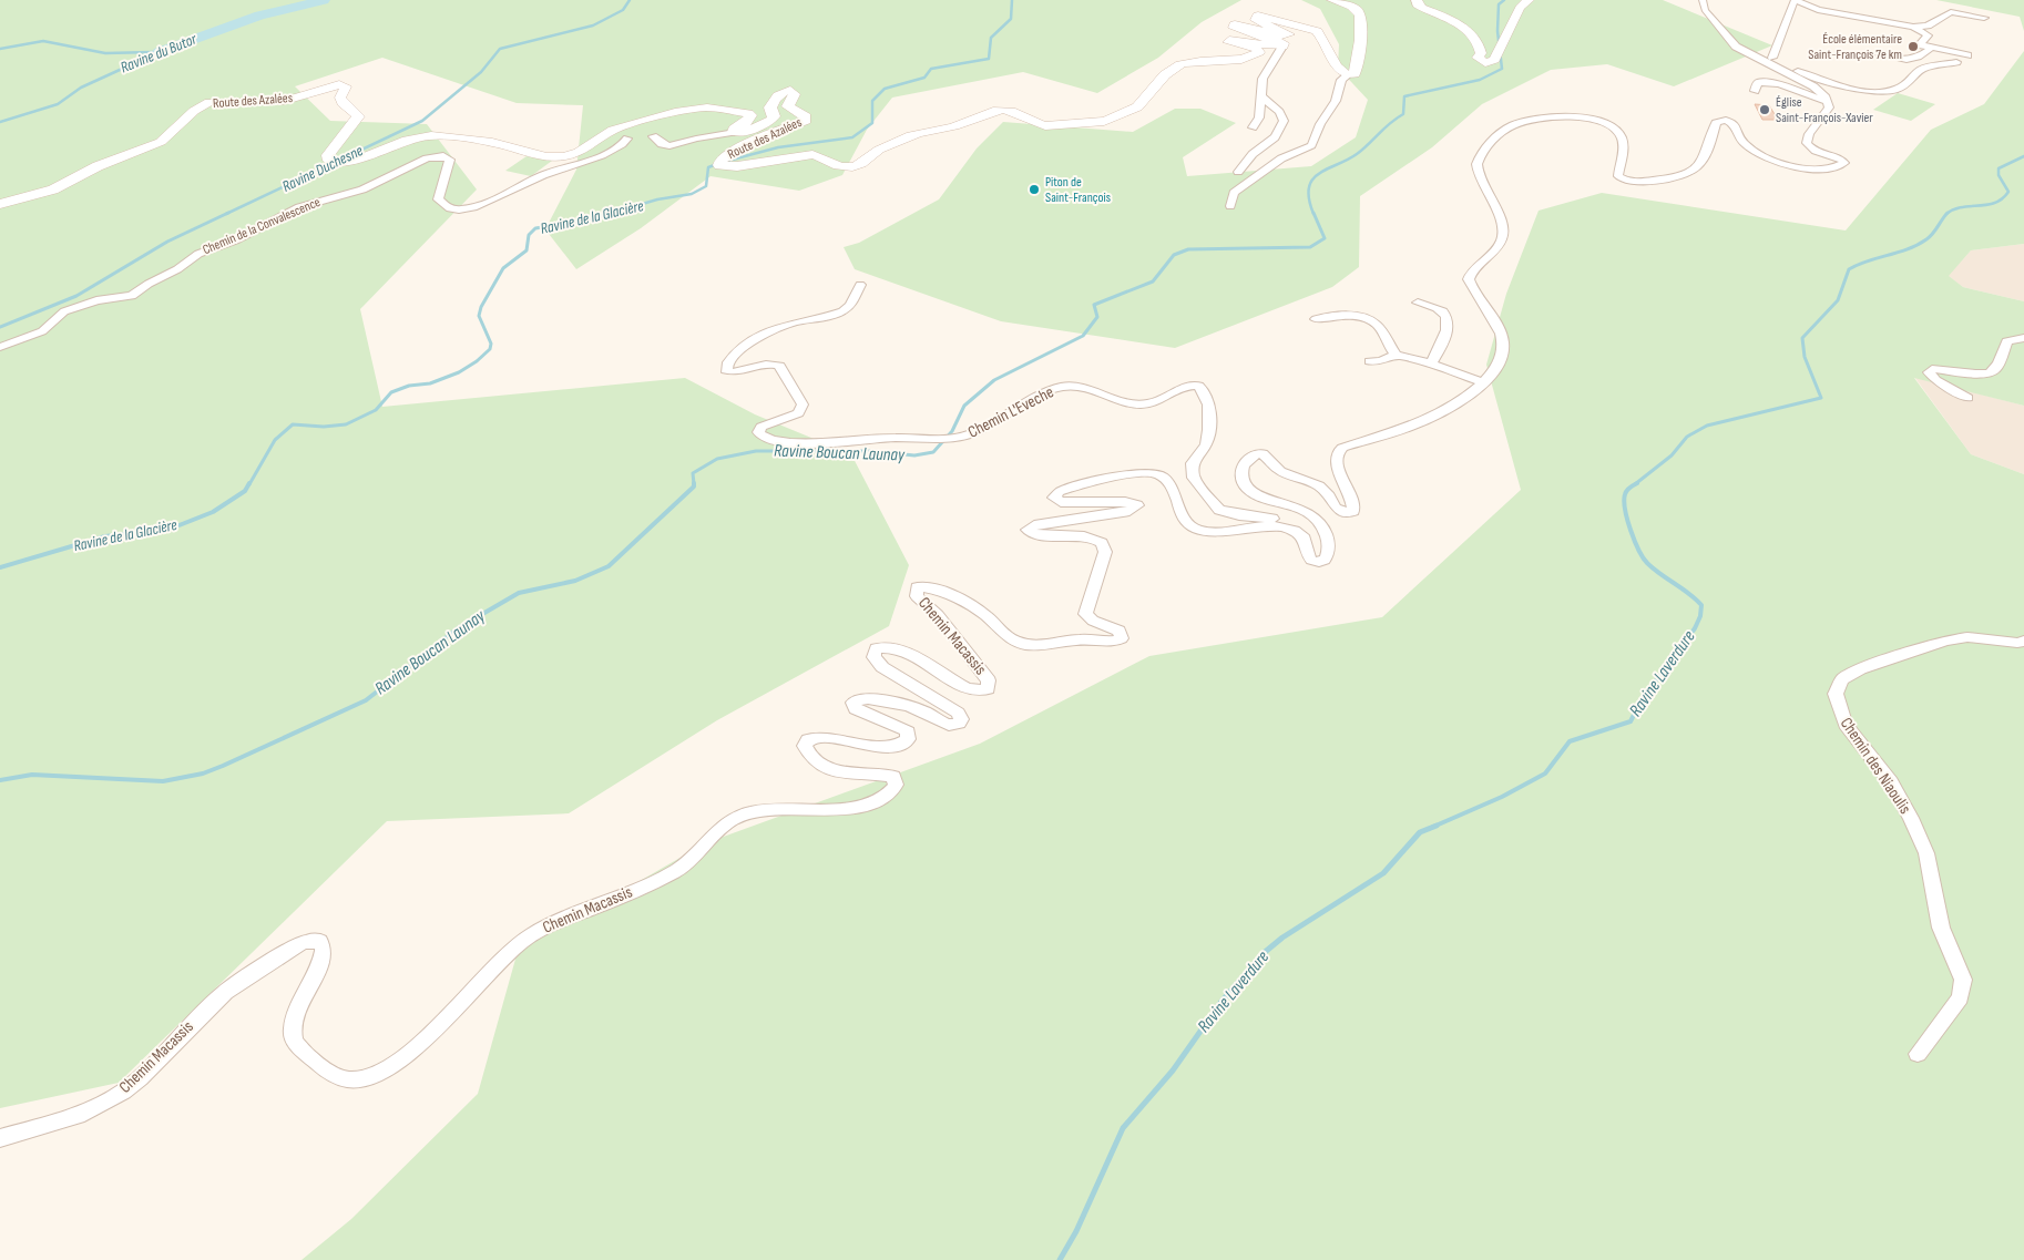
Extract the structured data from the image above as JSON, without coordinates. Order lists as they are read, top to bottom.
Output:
{
  "streets": {
    "main road": ["Route des Azalées"],
    "street": [
      "Chemin de la Convalescence",
      "Chemin L'Eveche",
      "Chemin Macassis",
      "Chemin des Niaoulis"
    ]
  },
  "crossings": [
    ["Route des Azalées", "Chemin de la Convalescence"],
    ["Chemin L'Eveche", "Chemin Macassis"]
  ],
  "water": [
    "Ravine du Butor",
    "Ravine Duchesne",
    "Ravine de la Glacière",
    "Ravine Boucan Launay",
    "Ravine Laverdure"
  ],
  "places": ["École élémentaire Saint-François 7e km", "Église Saint-François-Xavier", "Piton de Saint-François"]
}
